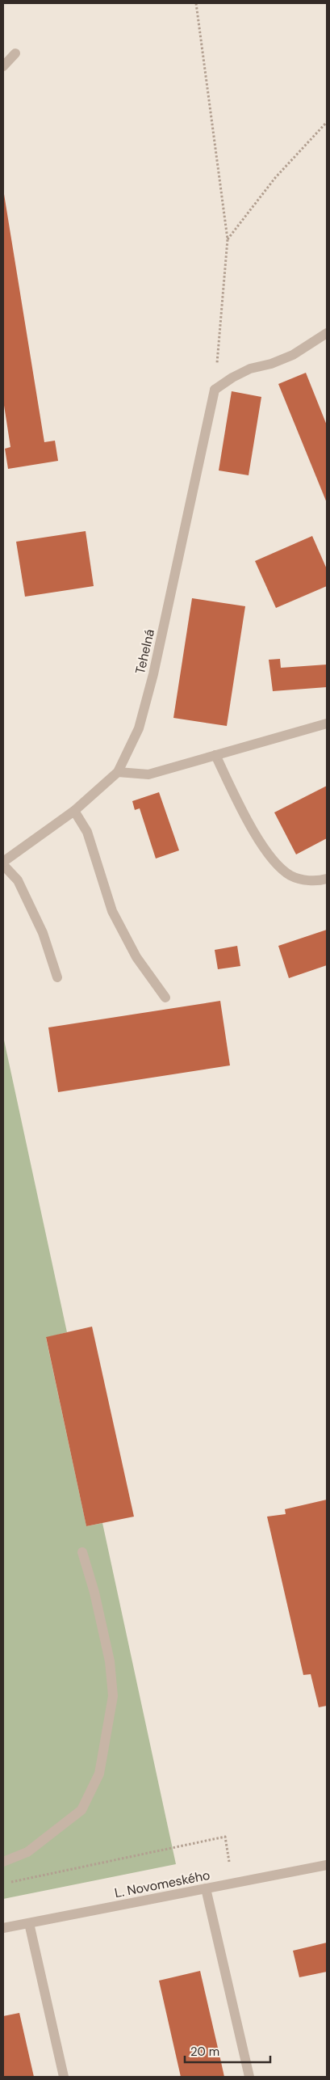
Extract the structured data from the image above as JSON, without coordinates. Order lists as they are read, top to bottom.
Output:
{
  "streets": {
    "street": ["Tehelná", "L. Novomeského"]
  },
  "scale_bar": "20 m"
}
